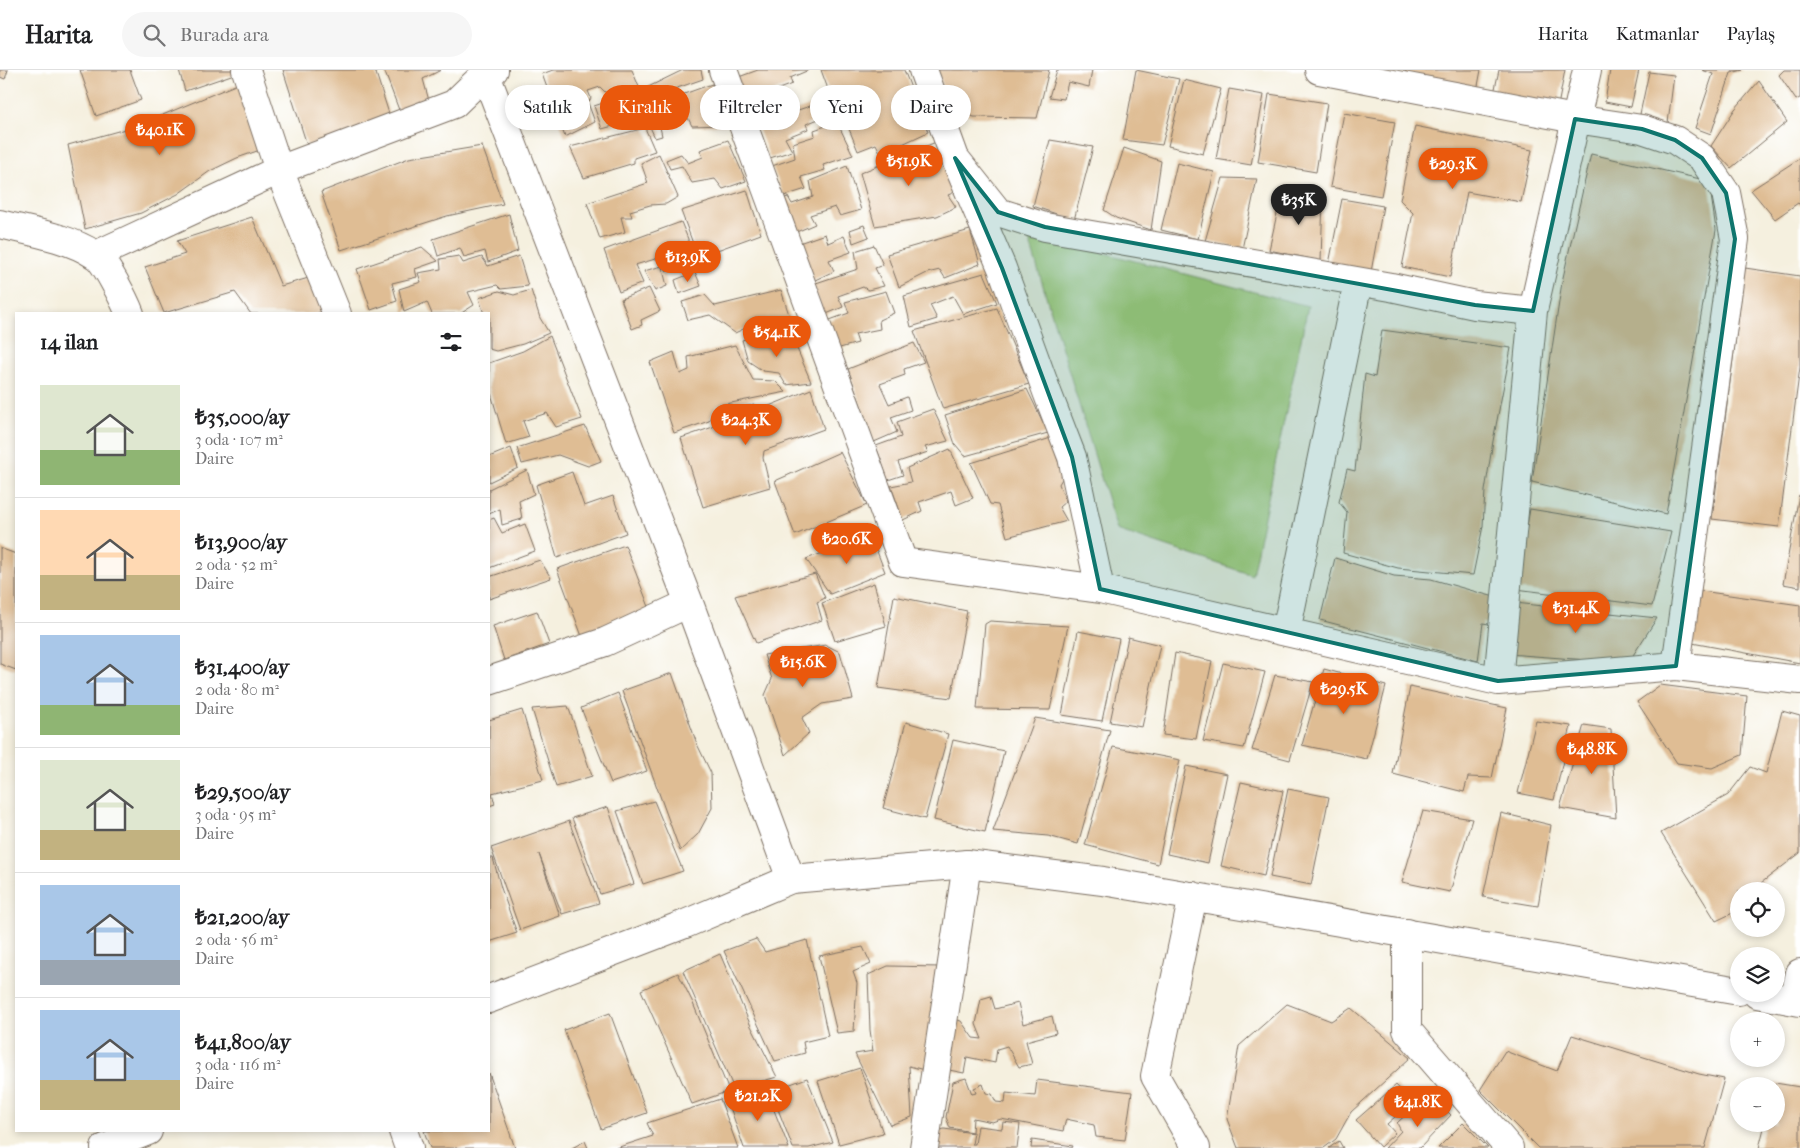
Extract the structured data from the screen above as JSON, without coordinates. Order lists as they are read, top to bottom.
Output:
{
  "page": {
    "header": "Harita",
    "search": "Burada ara",
    "nav": ["Harita", "Katmanlar", "Paylaş"],
    "chip": [
      "Satılık",
      "Kiralık",
      "Filtreler",
      "Yeni",
      "Daire"
    ],
    "price": [
      "₺40.1K",
      "₺51.9K",
      "₺29.3K",
      "₺35K",
      "₺13.9K",
      "₺54.1K",
      "₺24.3K",
      "₺20.6K",
      "₺31.4K",
      "₺15.6K",
      "₺29.5K",
      "₺48.8K",
      "₺21.2K",
      "₺41.8K"
    ],
    "heading": "14 ilan",
    "list": [
      {
        "name": "₺35,000/ay",
        "note": "3 oda · 107 m² · Daire"
      },
      {
        "name": "₺13,900/ay",
        "note": "2 oda · 52 m² · Daire"
      },
      {
        "name": "₺31,400/ay",
        "note": "2 oda · 80 m² · Daire"
      },
      {
        "name": "₺29,500/ay",
        "note": "3 oda · 95 m² · Daire"
      },
      {
        "name": "₺21,200/ay",
        "note": "2 oda · 56 m² · Daire"
      },
      {
        "name": "₺41,800/ay",
        "note": "3 oda · 116 m² · Daire"
      }
    ],
    "map_buttons": ["+", "−"]
  }
}
